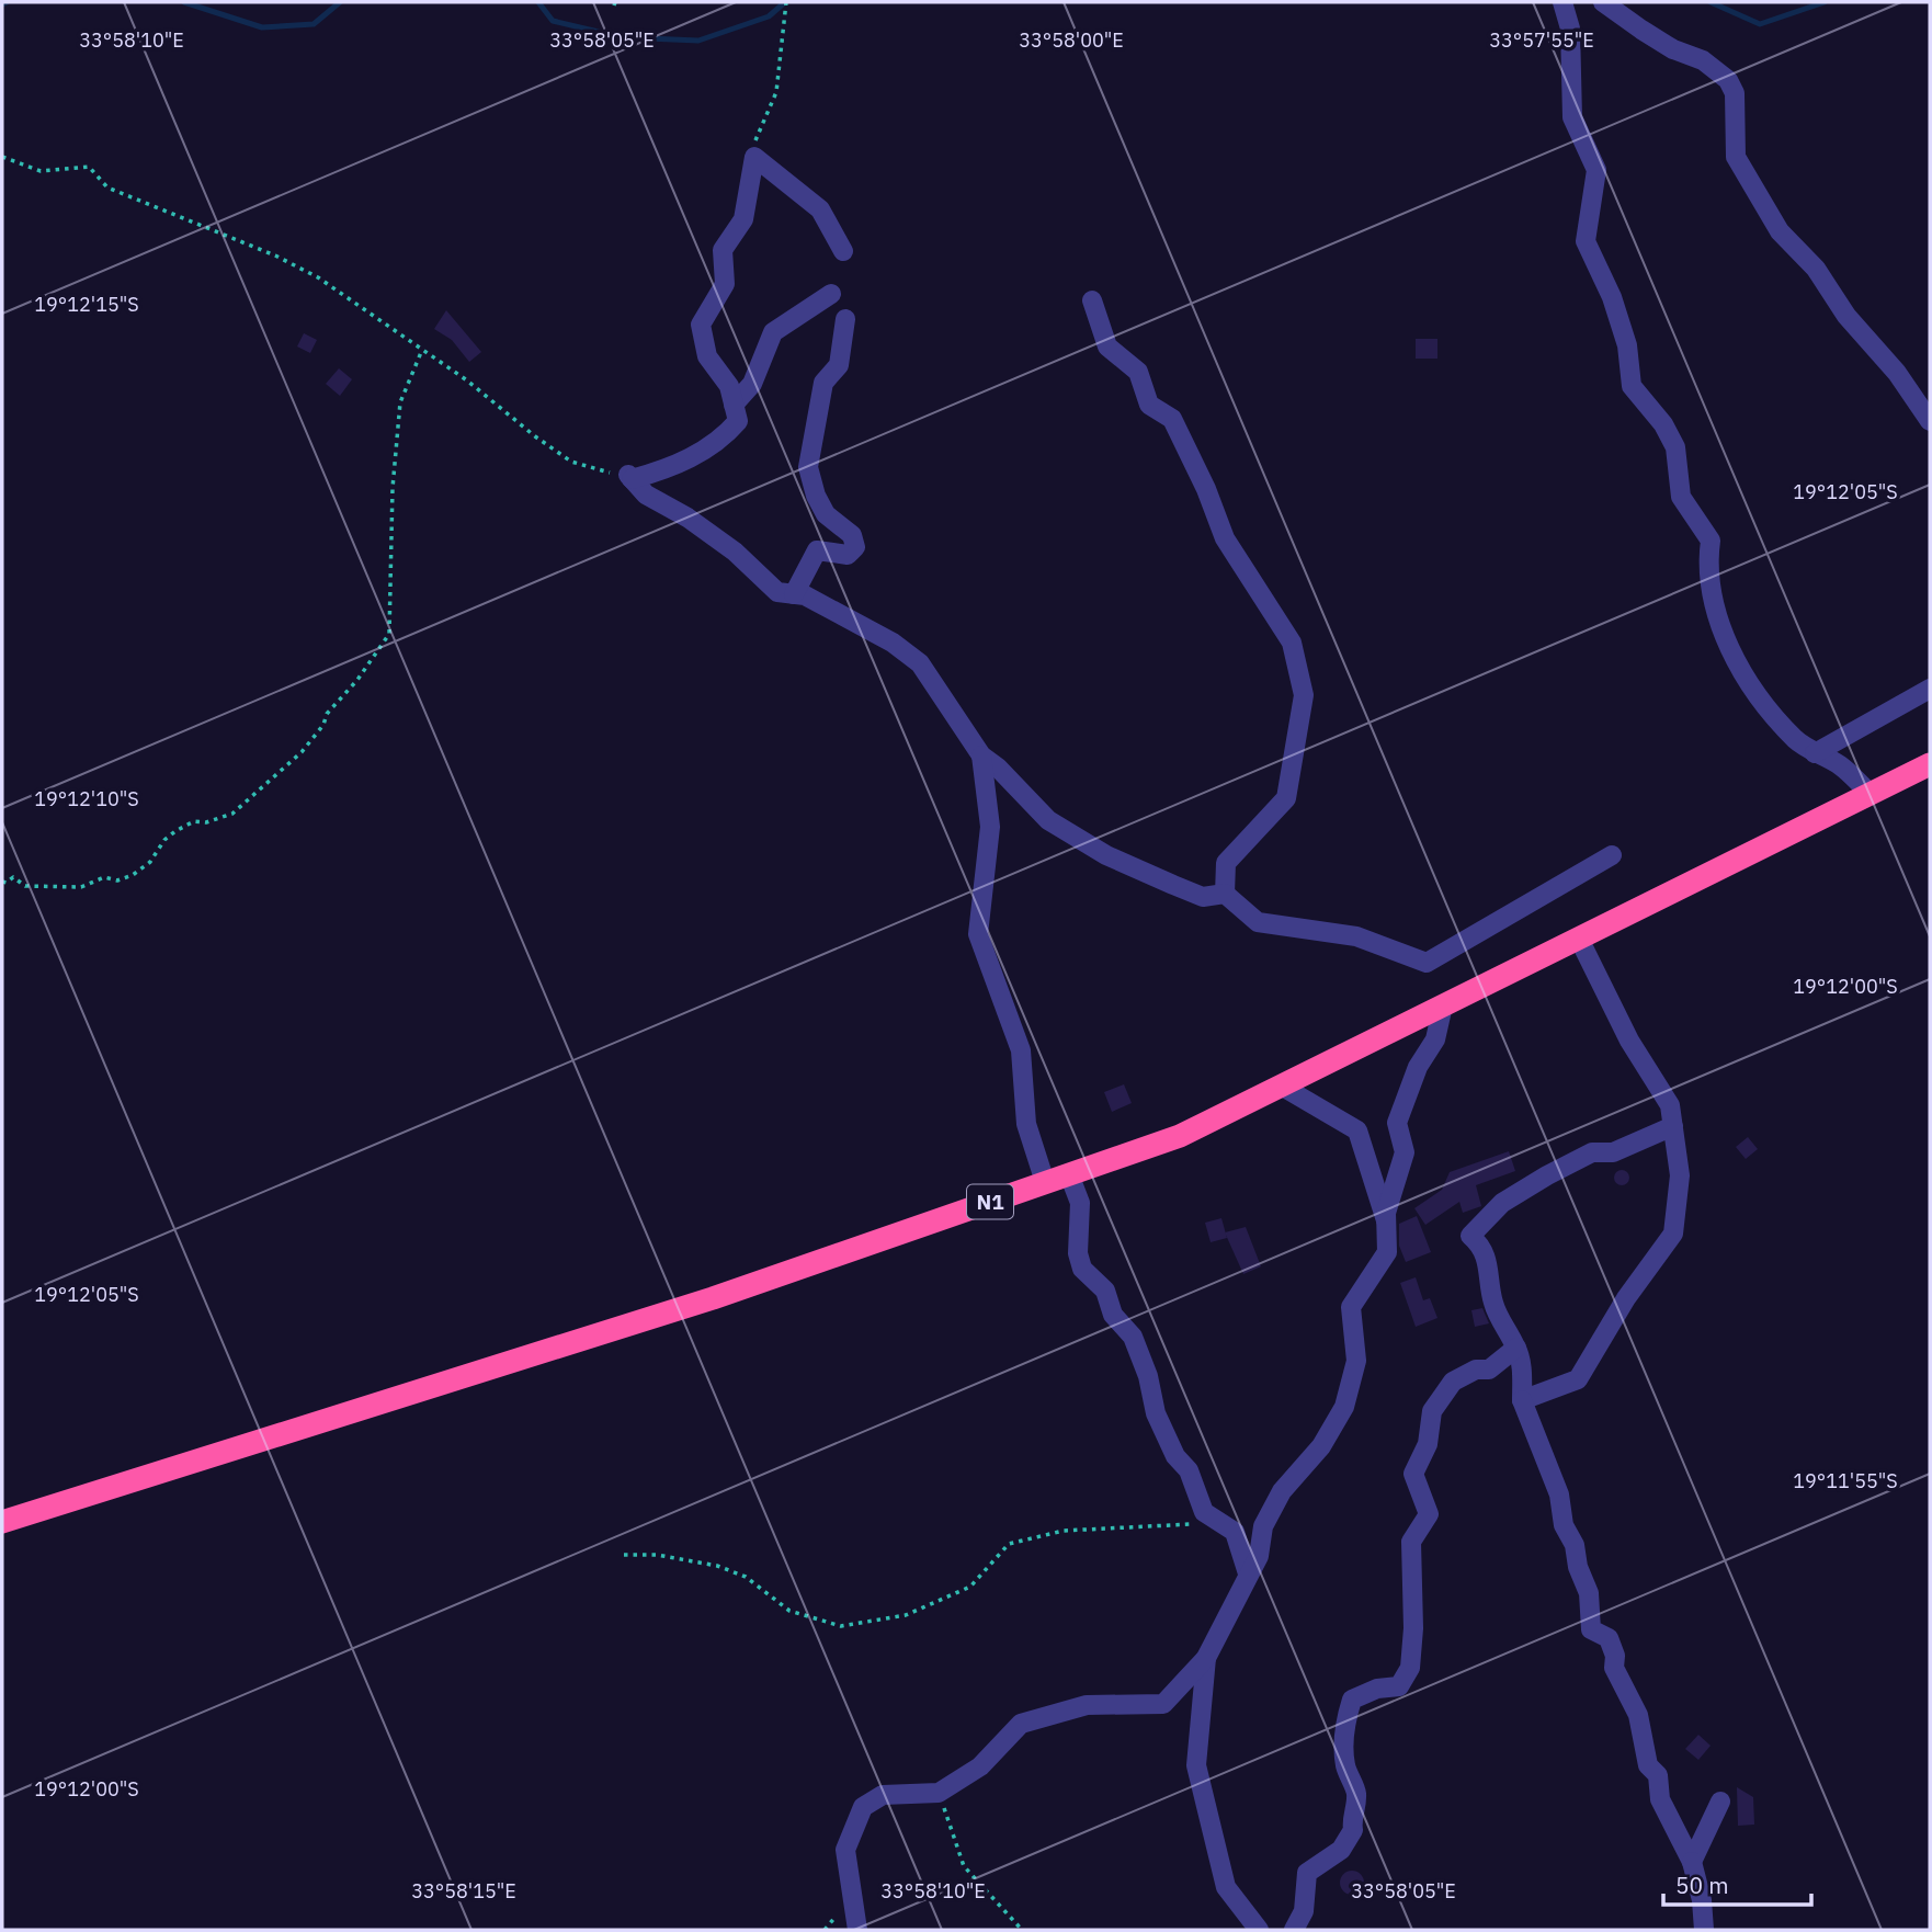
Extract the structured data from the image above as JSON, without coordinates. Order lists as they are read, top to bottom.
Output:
{
  "streets": {
    "highway": ["N1"]
  },
  "scale_bar": "50 m",
  "coordinates": [
    "33°58'10\"E",
    "33°58'05\"E",
    "33°58'00\"E",
    "33°57'55\"E",
    "19°12'15\"S",
    "19°12'05\"S",
    "19°12'10\"S",
    "19°12'00\"S",
    "19°11'55\"S",
    "33°58'15\"E"
  ]
}
